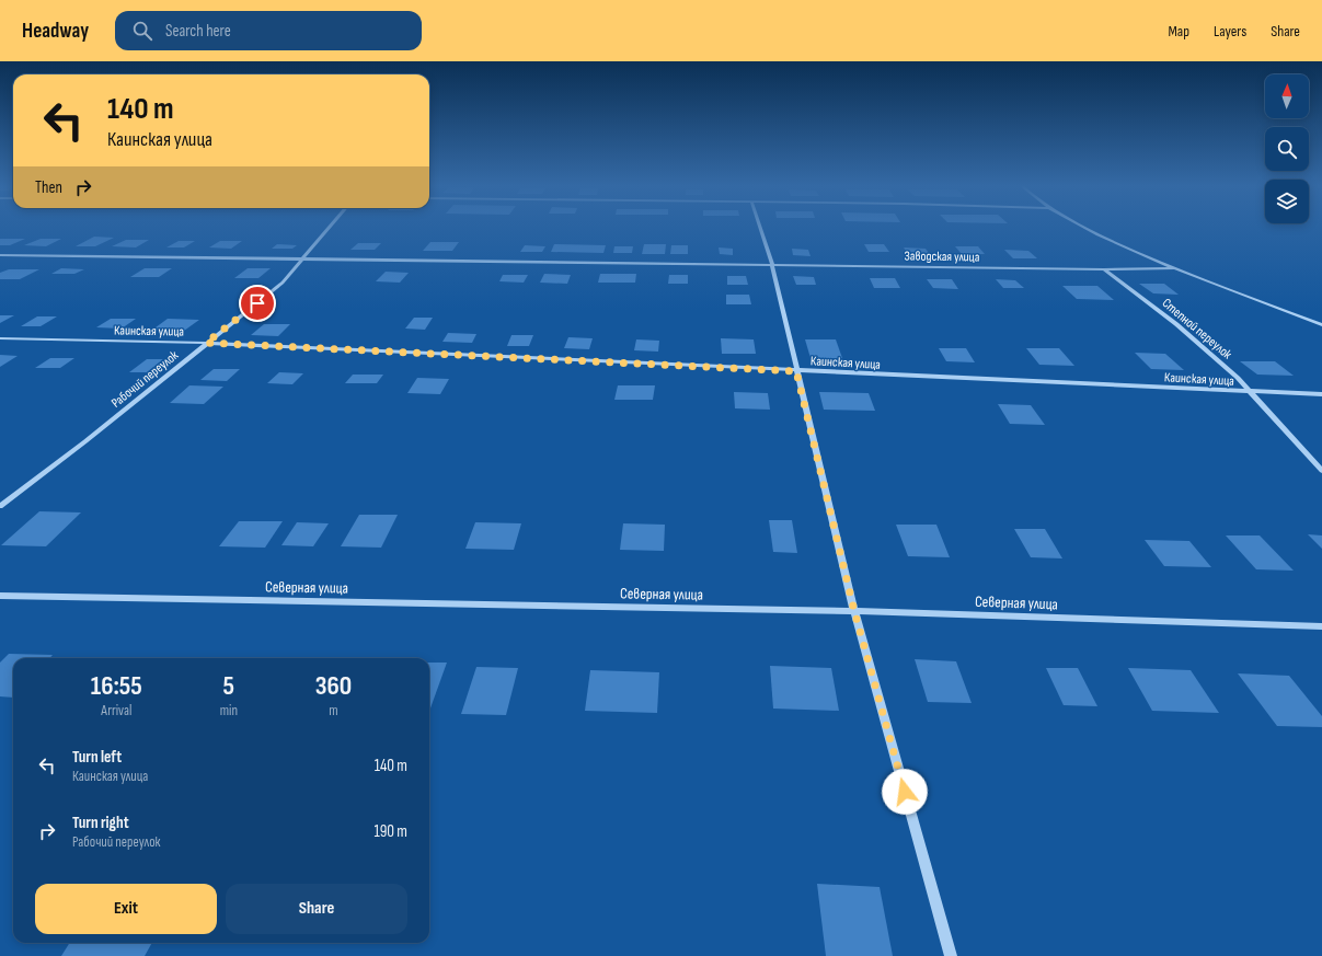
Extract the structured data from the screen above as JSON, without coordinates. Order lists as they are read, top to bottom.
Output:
{
  "streets": {
    "street": [
      "Заводская улица",
      "Степной переулок",
      "Каинская улица",
      "Рабочий переулок",
      "Северная улица"
    ]
  },
  "crossings": [
    ["Заводская улица", "Степной переулок"],
    ["Заводская улица", "Рабочий переулок"],
    ["Степной переулок", "Каинская улица"],
    ["Каинская улица", "Рабочий переулок"]
  ],
  "north": "top",
  "page": {
    "header": "Headway",
    "search": "Search here",
    "nav": ["Map", "Layers", "Share"],
    "turn": ["140 m", "Каинская улица"],
    "then": "Then",
    "eta": [
      "16:55",
      "Arrival",
      "5",
      "min",
      "360",
      "m"
    ],
    "list": [
      {
        "name": "Turn left",
        "note": "Каинская улица",
        "value": "140 m"
      },
      {
        "name": "Turn right",
        "note": "Рабочий переулок",
        "value": "190 m"
      }
    ],
    "buttons": ["Exit", "Share"]
  }
}
